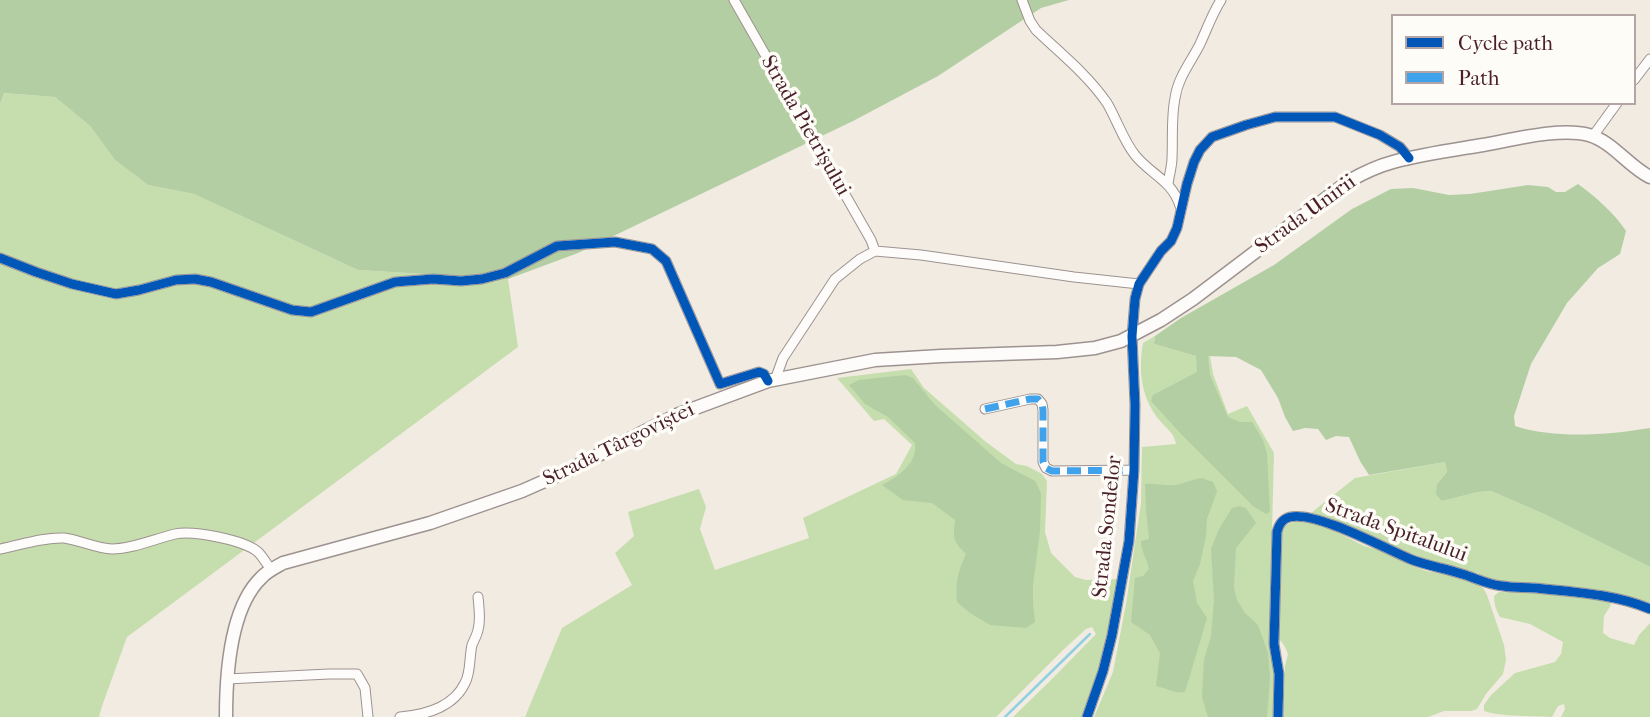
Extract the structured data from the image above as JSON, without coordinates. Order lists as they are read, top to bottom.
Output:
{
  "streets": {
    "main road": ["Strada Unirii", "Strada Târgoviștei"],
    "street": ["Strada Pietrișului", "Strada Sondelor", "Strada Spitalului"]
  },
  "crossings": [
    ["Strada Unirii", "Strada Târgoviștei"],
    ["Strada Unirii", "Strada Sondelor"],
    ["Strada Târgoviștei", "Strada Sondelor"]
  ],
  "legend": ["Cycle path", "Path"]
}
